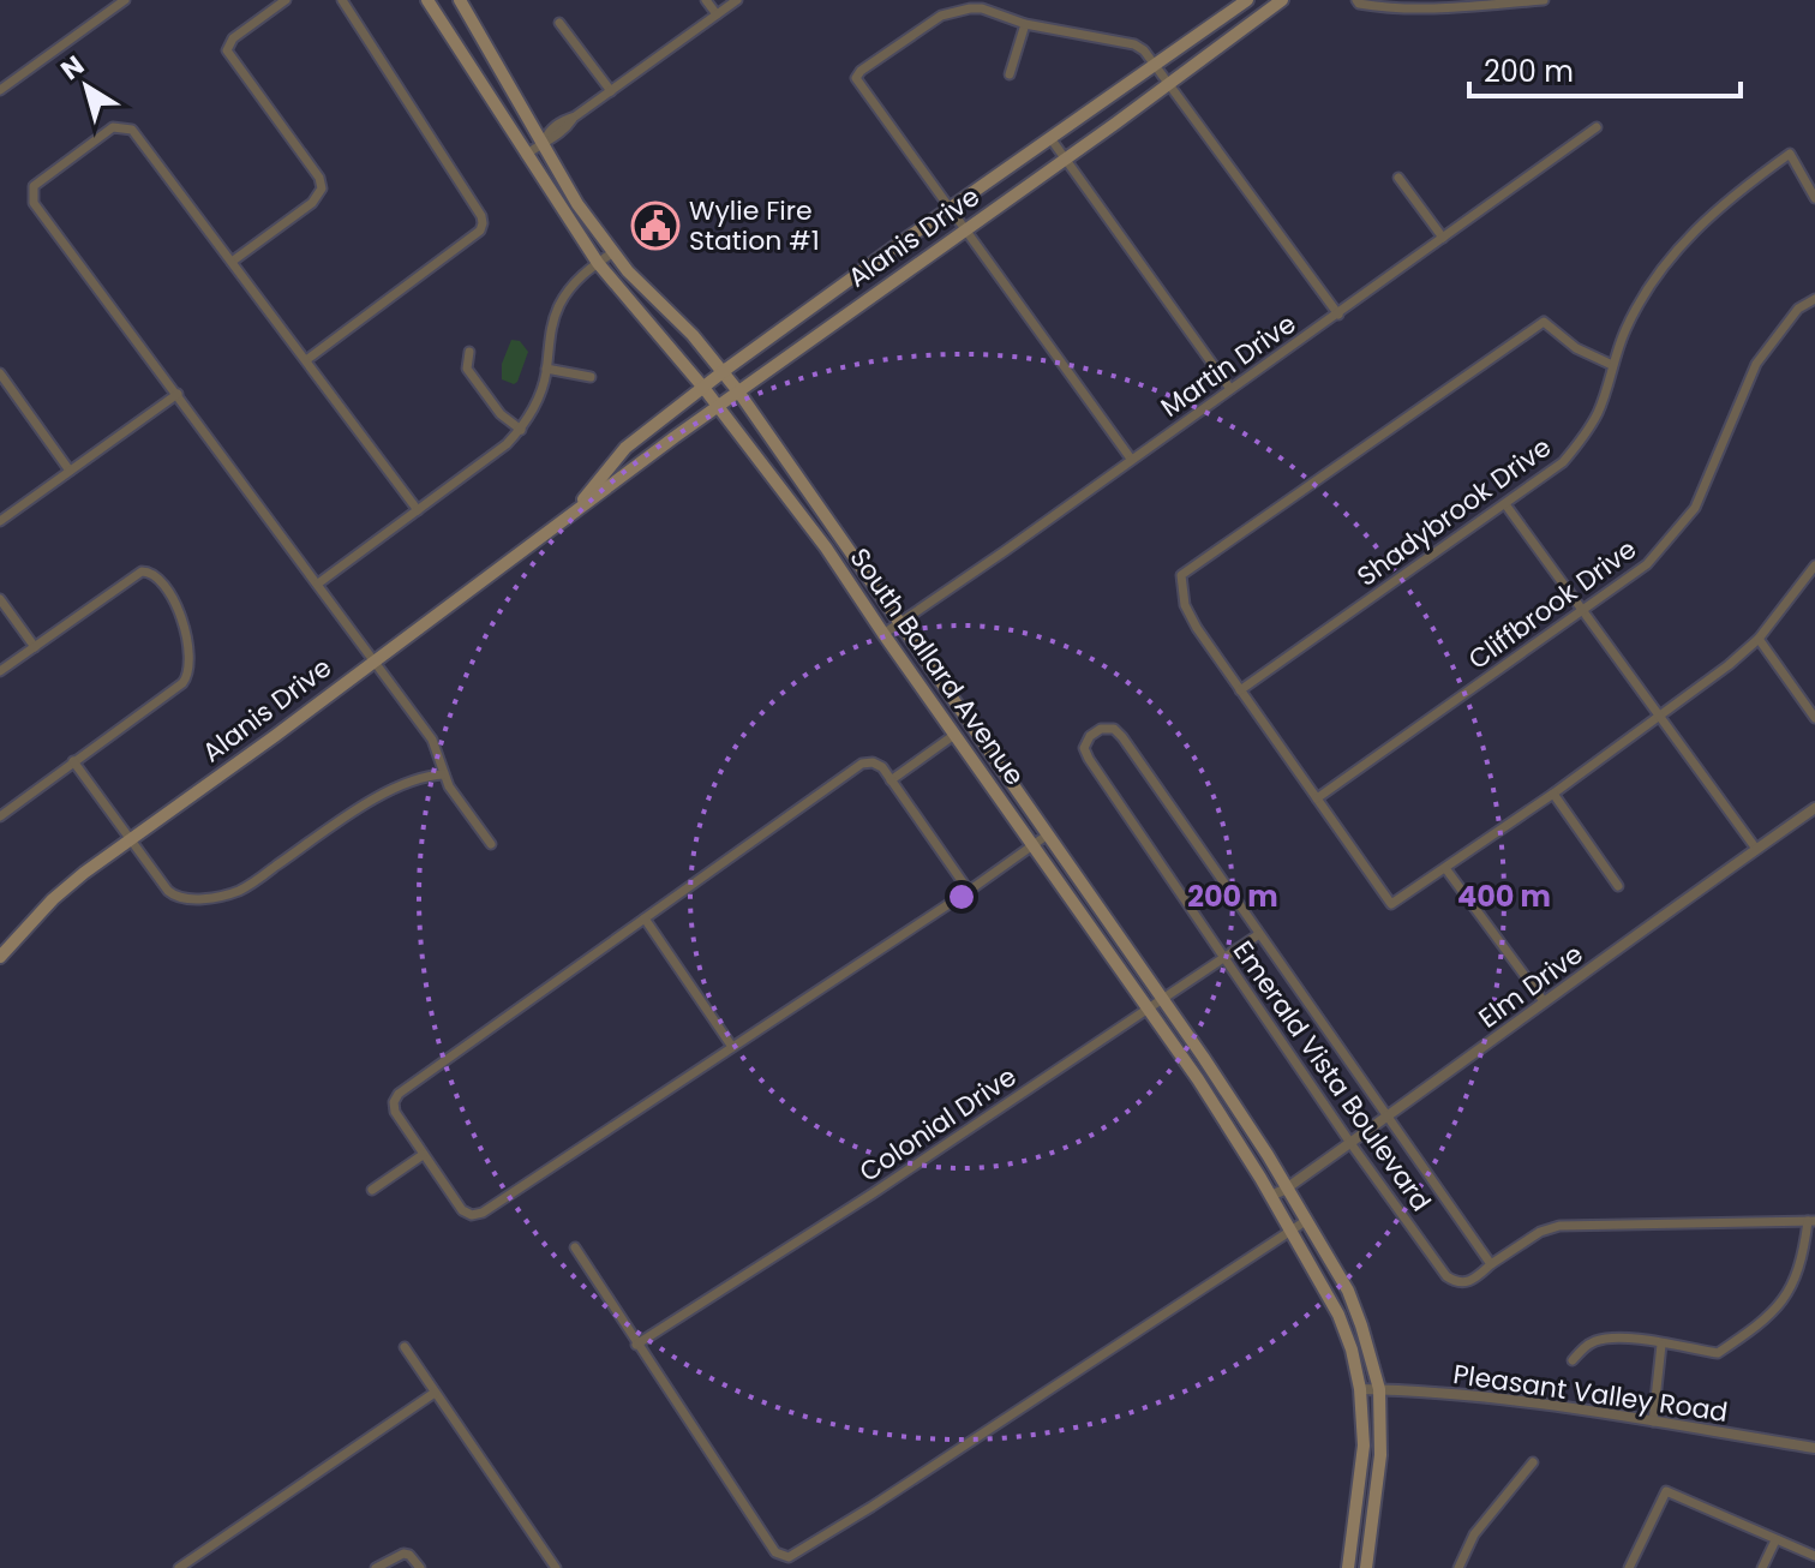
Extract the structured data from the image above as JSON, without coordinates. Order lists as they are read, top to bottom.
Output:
{
  "streets": {
    "main road": ["Alanis Drive", "South Ballard Avenue"],
    "street": [
      "Martin Drive",
      "Shadybrook Drive",
      "Cliffbrook Drive",
      "Elm Drive",
      "Emerald Vista Boulevard",
      "Colonial Drive",
      "Pleasant Valley Road"
    ]
  },
  "crossings": [
    ["Alanis Drive", "South Ballard Avenue"],
    ["Martin Drive", "South Ballard Avenue"],
    ["South Ballard Avenue", "Elm Drive"],
    ["South Ballard Avenue", "Colonial Drive"],
    ["South Ballard Avenue", "Pleasant Valley Road"],
    ["Elm Drive", "Emerald Vista Boulevard"],
    ["Emerald Vista Boulevard", "Colonial Drive"]
  ],
  "places": {
    "public building": ["Wylie Fire Station #1"]
  },
  "scale_bar": "200 m",
  "north": "top left",
  "rings": ["200 m", "400 m"]
}
